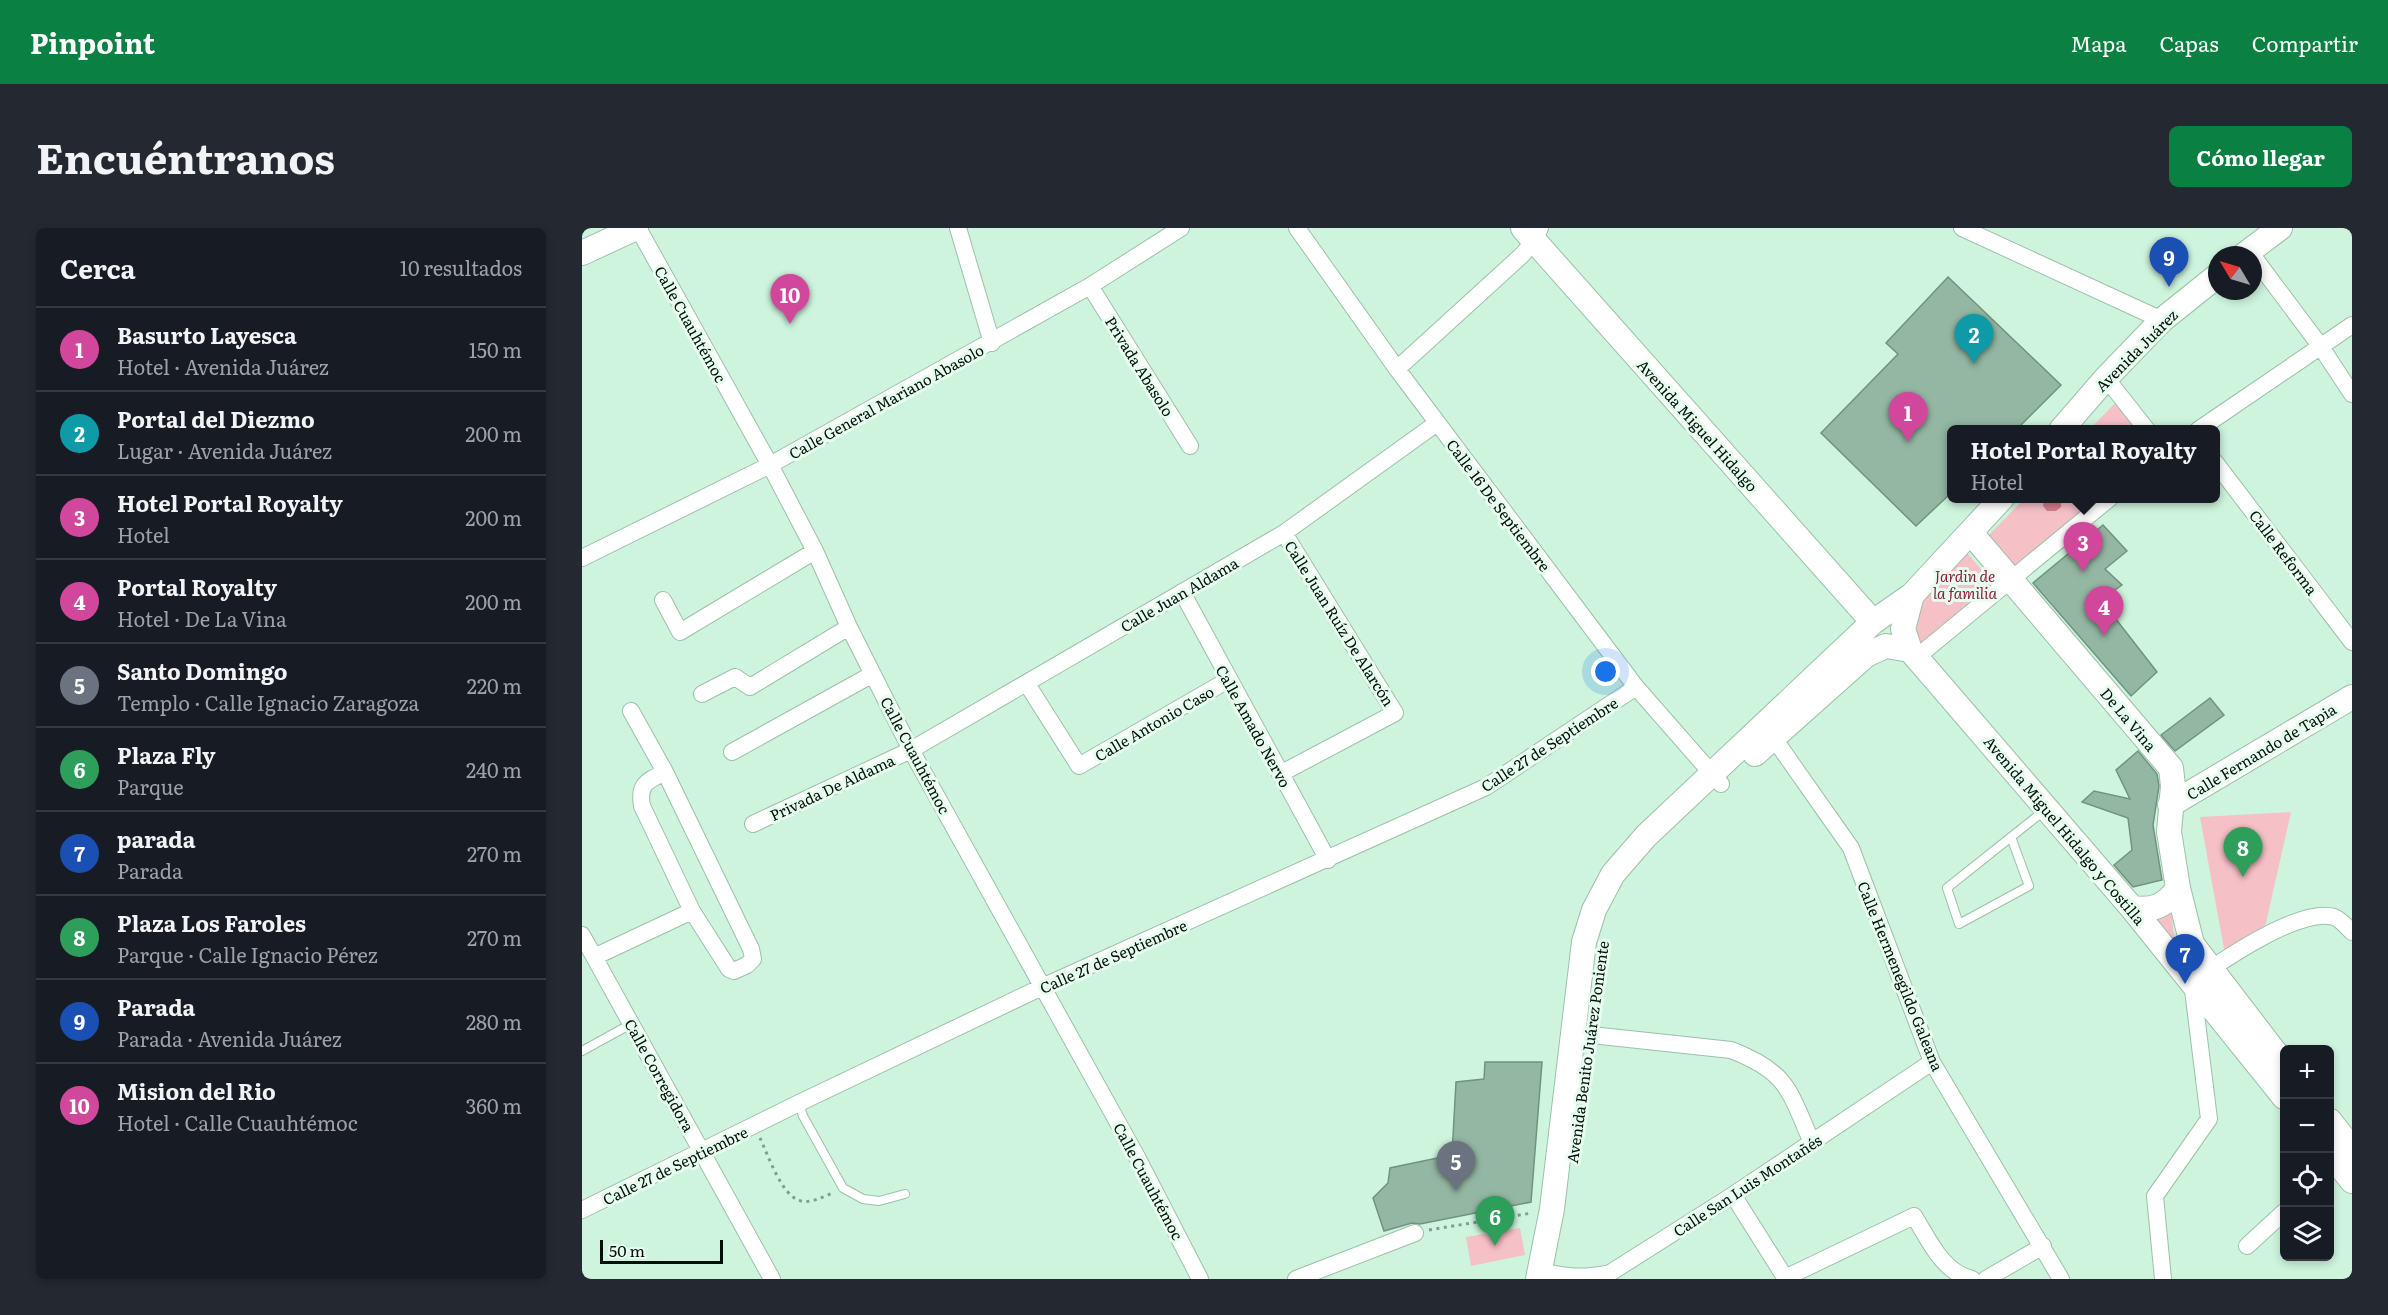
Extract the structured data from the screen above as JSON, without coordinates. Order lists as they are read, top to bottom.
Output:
{
  "streets": {
    "street": [
      "Calle Cuauhtémoc",
      "Avenida Juárez",
      "Privada Abasolo",
      "Calle General Mariano Abasolo",
      "Avenida Miguel Hidalgo",
      "Calle 16 De Septiembre",
      "Calle Reforma",
      "Calle Juan Aldama",
      "Calle Juan Ruíz De Alarcón",
      "De La Vina",
      "Calle Antonio Caso",
      "Calle Amado Nervo",
      "Calle 27 de Septiembre",
      "Calle Fernando de Tapia",
      "Privada De Aldama",
      "Avenida Miguel Hidalgo y Costilla",
      "Calle Hermenegildo Galeana",
      "Avenida Benito Juárez Poniente",
      "Calle Corregidora",
      "Calle San Luis Montañés"
    ]
  },
  "crossings": [
    ["Calle Cuauhtémoc", "Calle General Mariano Abasolo"],
    ["Calle Cuauhtémoc", "Calle Juan Aldama"],
    ["Calle Cuauhtémoc", "Calle 27 de Septiembre"],
    ["Calle Cuauhtémoc", "Privada De Aldama"],
    ["Privada Abasolo", "Calle General Mariano Abasolo"],
    ["Avenida Miguel Hidalgo", "Avenida Benito Juárez Poniente"],
    ["Calle 16 De Septiembre", "Calle Juan Aldama"],
    ["Calle 16 De Septiembre", "Calle 27 de Septiembre"],
    ["Calle 16 De Septiembre", "Avenida Benito Juárez Poniente"],
    ["Calle Juan Aldama", "Calle Juan Ruíz De Alarcón"],
    ["Calle Juan Aldama", "Calle Antonio Caso"],
    ["Calle Juan Aldama", "Calle Amado Nervo"],
    ["Calle Juan Aldama", "Privada De Aldama"],
    ["Calle Juan Ruíz De Alarcón", "Calle Amado Nervo"],
    ["De La Vina", "Calle Fernando de Tapia"],
    ["De La Vina", "Avenida Miguel Hidalgo y Costilla"],
    ["Calle Antonio Caso", "Calle Amado Nervo"],
    ["Calle Amado Nervo", "Calle 27 de Septiembre"],
    ["Calle 27 de Septiembre", "Calle Corregidora"],
    ["Avenida Miguel Hidalgo y Costilla", "Avenida Benito Juárez Poniente"],
    ["Calle Hermenegildo Galeana", "Avenida Benito Juárez Poniente"],
    ["Calle Hermenegildo Galeana", "Calle San Luis Montañés"],
    ["Avenida Benito Juárez Poniente", "Calle San Luis Montañés"]
  ],
  "parks": ["Jardin de la familia"],
  "scale_bar": "50 m",
  "north": "top left",
  "page": {
    "header": "Pinpoint",
    "nav": ["Mapa", "Capas", "Compartir"],
    "title": "Encuéntranos",
    "buttons": "Cómo llegar",
    "heading": ["Cerca", "10 resultados"],
    "pins": [
      "9",
      "10",
      "2",
      "1",
      "3",
      "4",
      "8",
      "7",
      "5",
      "6"
    ],
    "list": [
      {
        "mark": "1",
        "name": "Basurto Layesca",
        "note": "Hotel · Avenida Juárez",
        "value": "150 m"
      },
      {
        "mark": "2",
        "name": "Portal del Diezmo",
        "note": "Lugar · Avenida Juárez",
        "value": "200 m"
      },
      {
        "mark": "3",
        "name": "Hotel Portal Royalty",
        "note": "Hotel",
        "value": "200 m"
      },
      {
        "mark": "4",
        "name": "Portal Royalty",
        "note": "Hotel · De La Vina",
        "value": "200 m"
      },
      {
        "mark": "5",
        "name": "Santo Domingo",
        "note": "Templo · Calle Ignacio Zaragoza",
        "value": "220 m"
      },
      {
        "mark": "6",
        "name": "Plaza Fly",
        "note": "Parque",
        "value": "240 m"
      },
      {
        "mark": "7",
        "name": "parada",
        "note": "Parada",
        "value": "270 m"
      },
      {
        "mark": "8",
        "name": "Plaza Los Faroles",
        "note": "Parque · Calle Ignacio Pérez",
        "value": "270 m"
      },
      {
        "mark": "9",
        "name": "Parada",
        "note": "Parada · Avenida Juárez",
        "value": "280 m"
      },
      {
        "mark": "10",
        "name": "Mision del Rio",
        "note": "Hotel · Calle Cuauhtémoc",
        "value": "360 m"
      }
    ],
    "popup": ["Hotel Portal Royalty", "Hotel"],
    "map_buttons": ["+", "−"],
    "scale": "50 m"
  }
}
